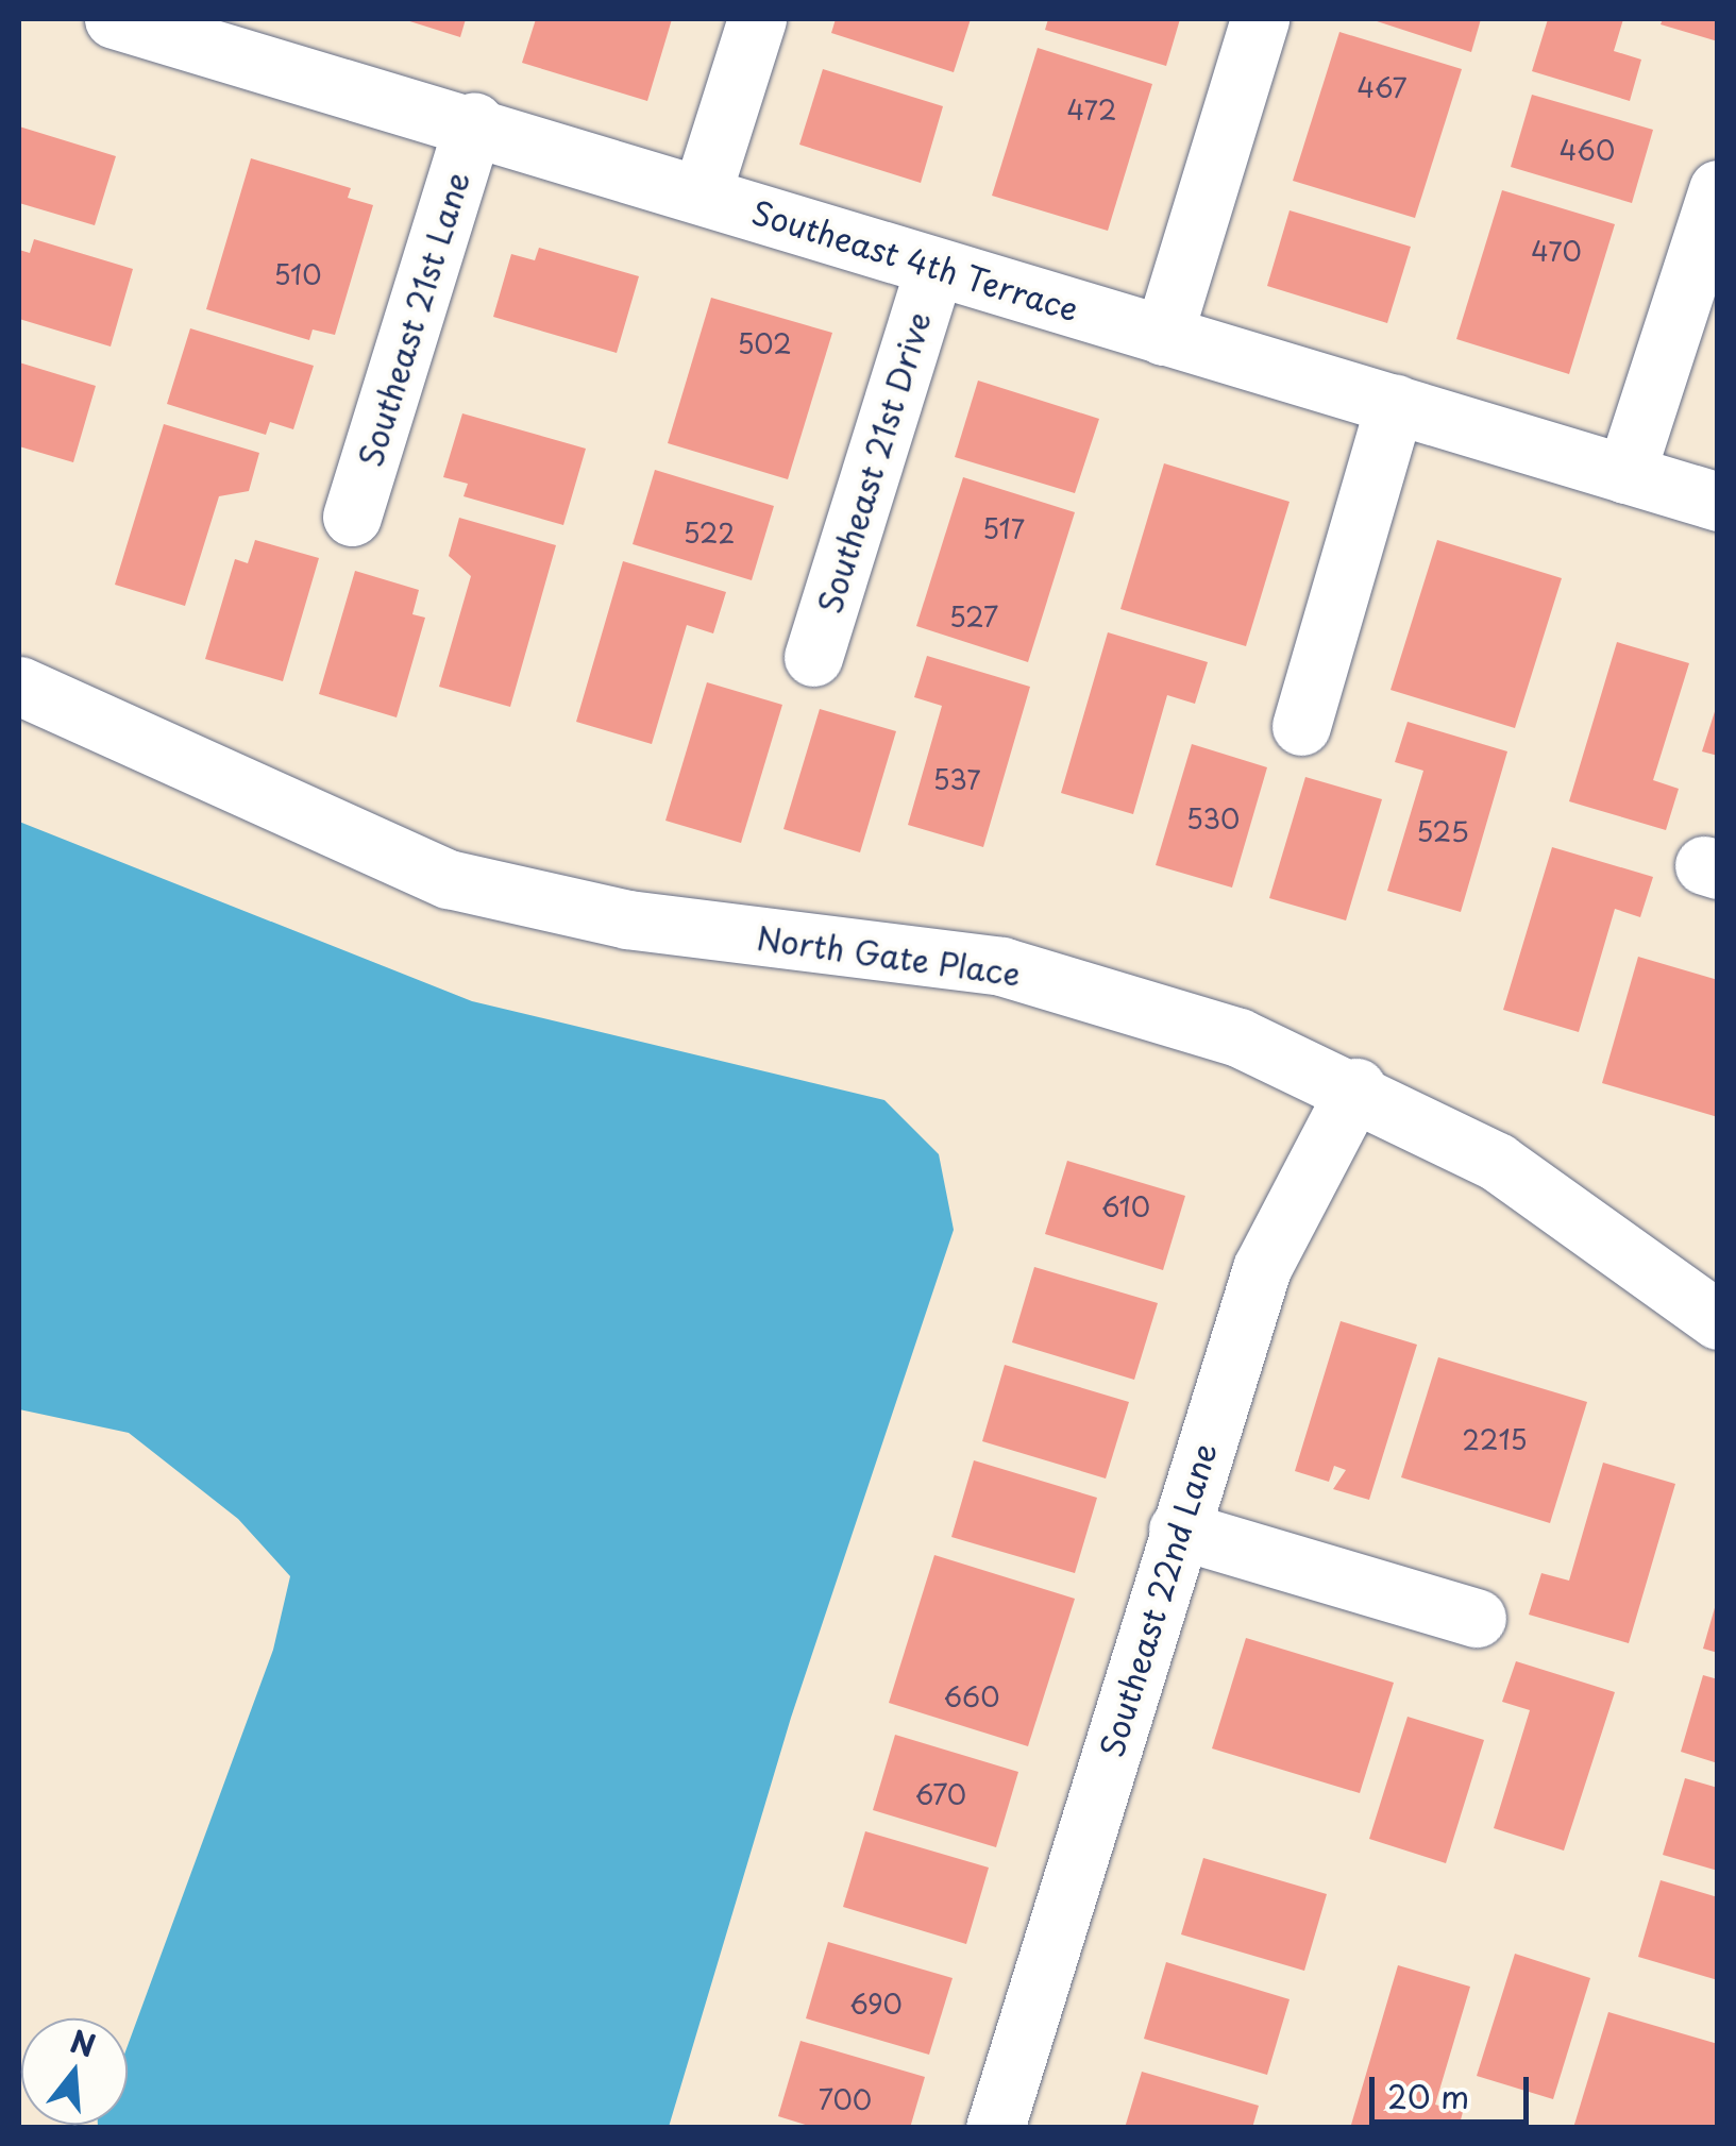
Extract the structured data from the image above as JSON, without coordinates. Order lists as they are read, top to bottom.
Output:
{
  "streets": {
    "street": [
      "Southeast 4th Terrace",
      "Southeast 21st Lane",
      "Southeast 21st Drive",
      "North Gate Place",
      "Southeast 22nd Lane"
    ]
  },
  "crossings": [
    ["Southeast 4th Terrace", "Southeast 21st Lane"],
    ["Southeast 4th Terrace", "Southeast 21st Drive"],
    ["North Gate Place", "Southeast 22nd Lane"]
  ],
  "house_numbers": [
    "467",
    "472",
    "460",
    "470",
    "510",
    "502",
    "517",
    "522",
    "527",
    "537",
    "530",
    "525",
    "610",
    "2215",
    "660",
    "670",
    "690",
    "700"
  ],
  "scale_bar": "20 m",
  "north": "top"
}
